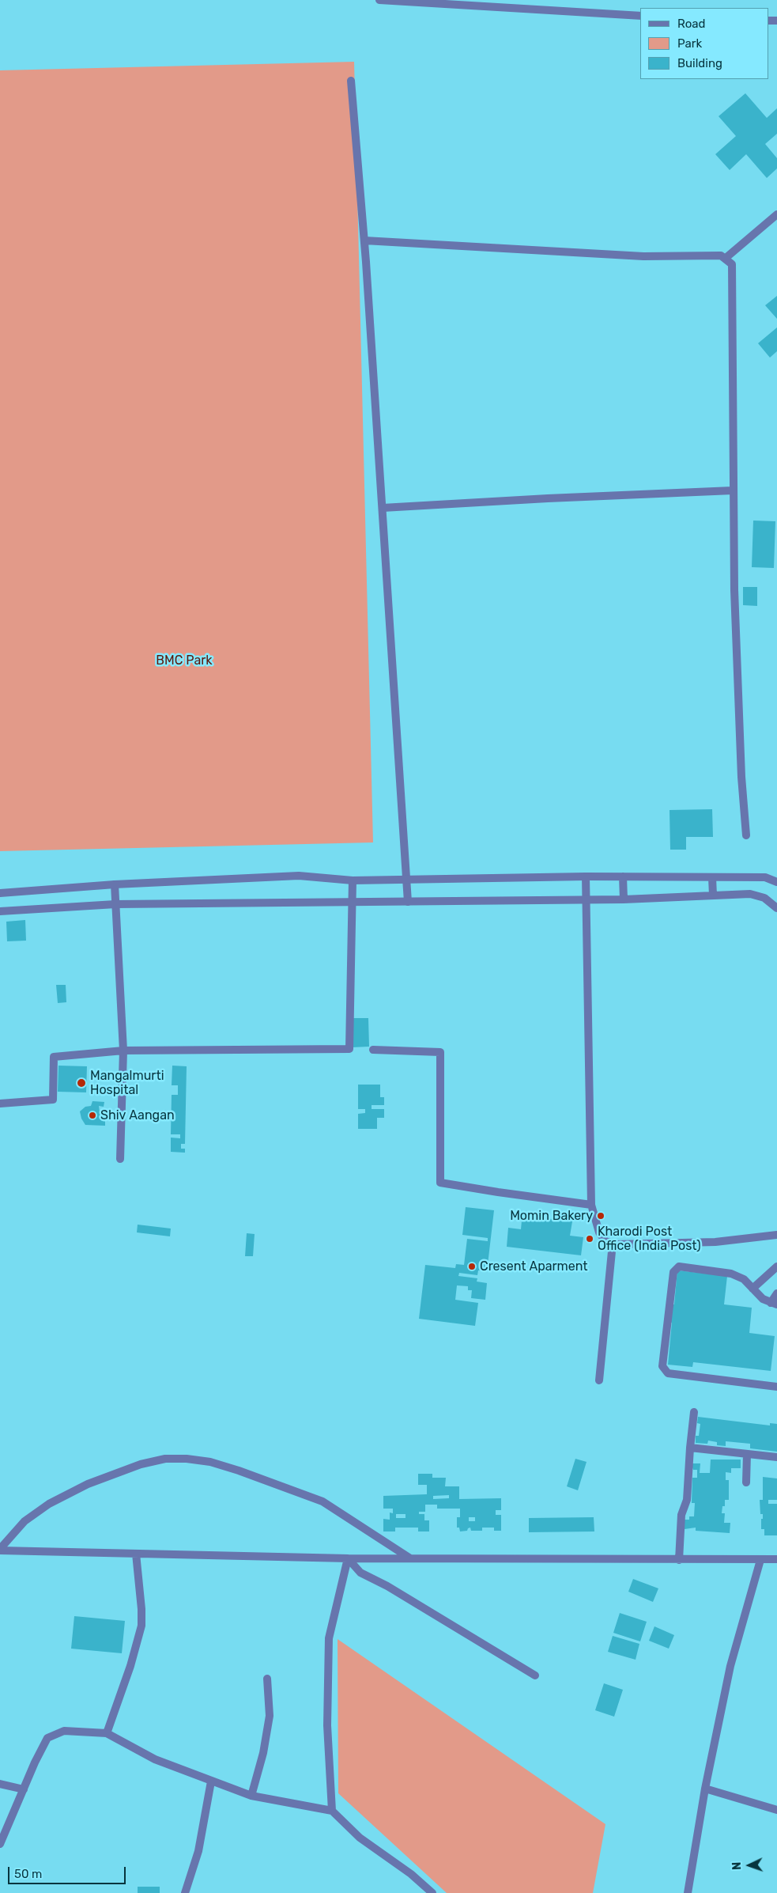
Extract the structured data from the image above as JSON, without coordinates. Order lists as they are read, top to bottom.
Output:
{
  "parks": ["BMC Park"],
  "places": [
    "Mangalmurti Hospital",
    "Shiv Aangan",
    "Momin Bakery",
    "Kharodi Post Office (India Post)",
    "Cresent Aparment"
  ],
  "legend": ["Road", "Park", "Building"],
  "scale_bar": "50 m",
  "north": "left"
}
